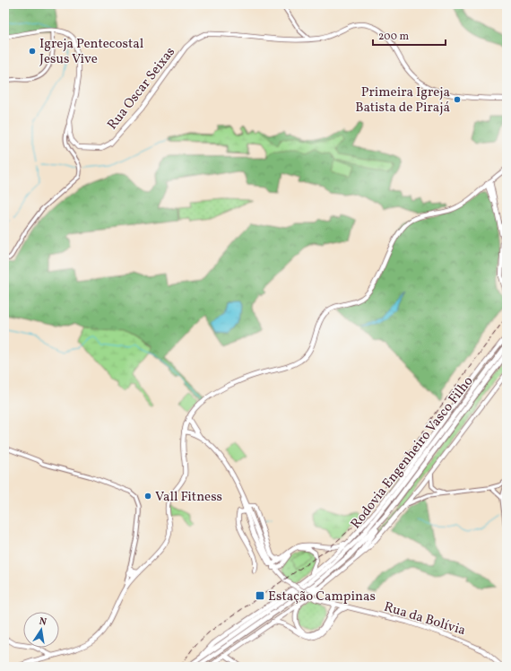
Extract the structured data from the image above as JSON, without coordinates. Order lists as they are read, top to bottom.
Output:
{
  "streets": {
    "highway": ["Rodovia Engenheiro Vasco Filho"],
    "main road": ["Rua Oscar Seixas", "Rua da Bolívia"]
  },
  "places": {
    "other": ["Igreja Pentecostal Jesus Vive", "Primeira Igreja Batista de Pirajá", "Vall Fitness"],
    "transit": ["Estação Campinas"]
  },
  "scale_bar": "200 m",
  "north": "top"
}
